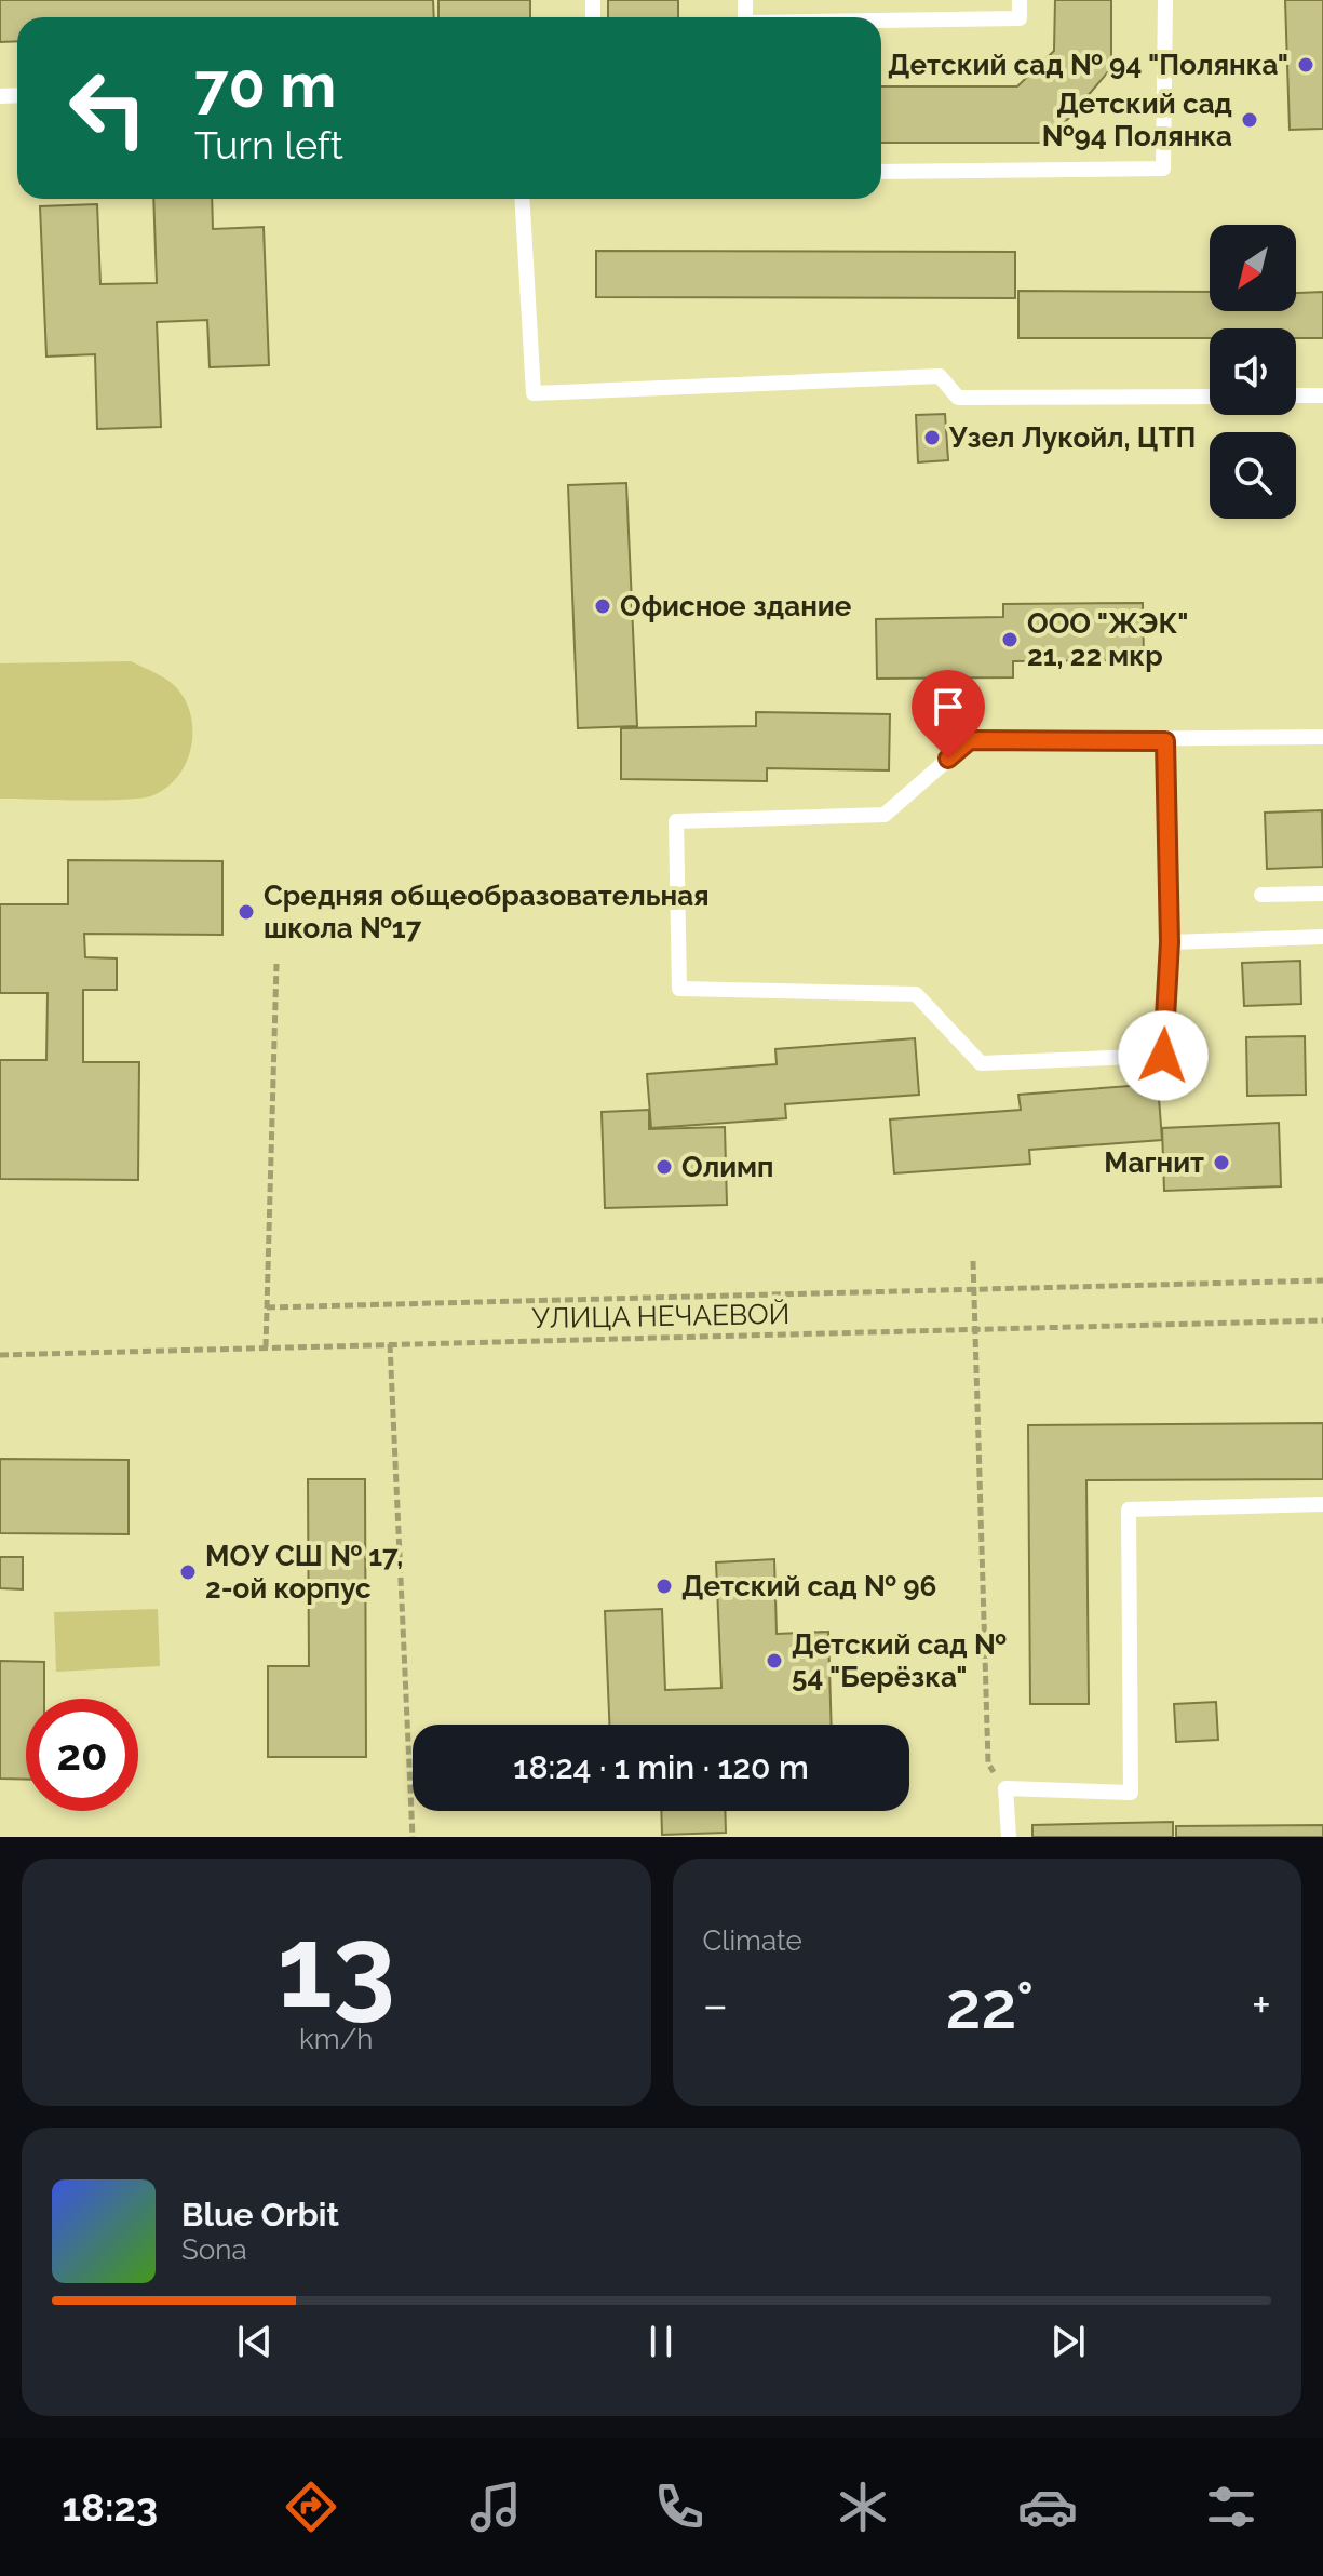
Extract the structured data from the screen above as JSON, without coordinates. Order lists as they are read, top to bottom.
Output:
{
  "streets": {
    "path": ["УЛИЦА НЕЧАЕВОЙ"]
  },
  "places": [
    "Детский сад № 94 \"Полянка\"",
    "Детский сад №94 Полянка",
    "Узел Лукойл, ЦТП",
    "Офисное здание",
    "ООО \"ЖЭК\" 21, 22 мкр",
    "Средняя общеобразовательная школа №17",
    "Магнит",
    "Олимп",
    "МОУ СШ № 17, 2-ой корпус",
    "Детский сад № 96",
    "Детский сад № 54 \"Берёзка\""
  ],
  "north": "bottom left",
  "page": {
    "turn": ["70 m", "Turn left"],
    "limit": "20",
    "trip": "18:24 · 1 min · 120 m",
    "tile": [
      ["13", "km/h"],
      "Climate"
    ],
    "heat": ["−", "22°", "+"],
    "song": ["Blue Orbit", "Sona"],
    "tabs": "18:23"
  }
}
